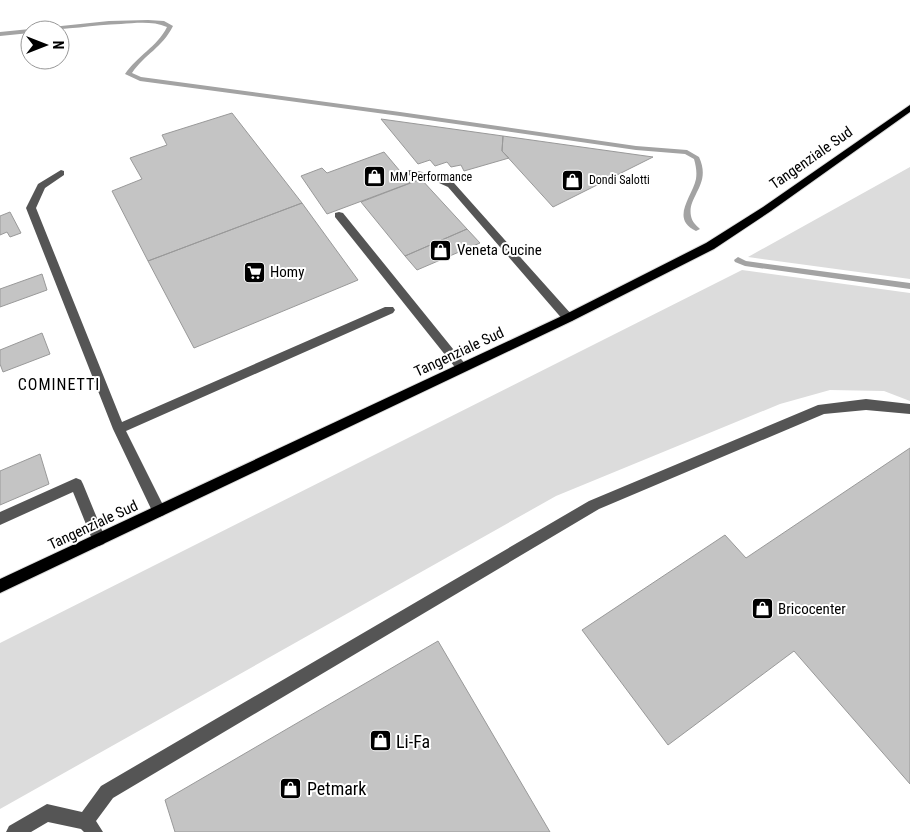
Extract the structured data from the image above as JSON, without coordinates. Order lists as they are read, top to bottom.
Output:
{
  "streets": {
    "main road": ["Tangenziale Sud"]
  },
  "districts": ["COMINETTI"],
  "places": {
    "shop": [
      "MM Performance",
      "Dondi Salotti",
      "Veneta Cucine",
      "Bricocenter",
      "Li-Fa",
      "Petmark"
    ],
    "supermarket": ["Homy"]
  },
  "north": "right"
}
